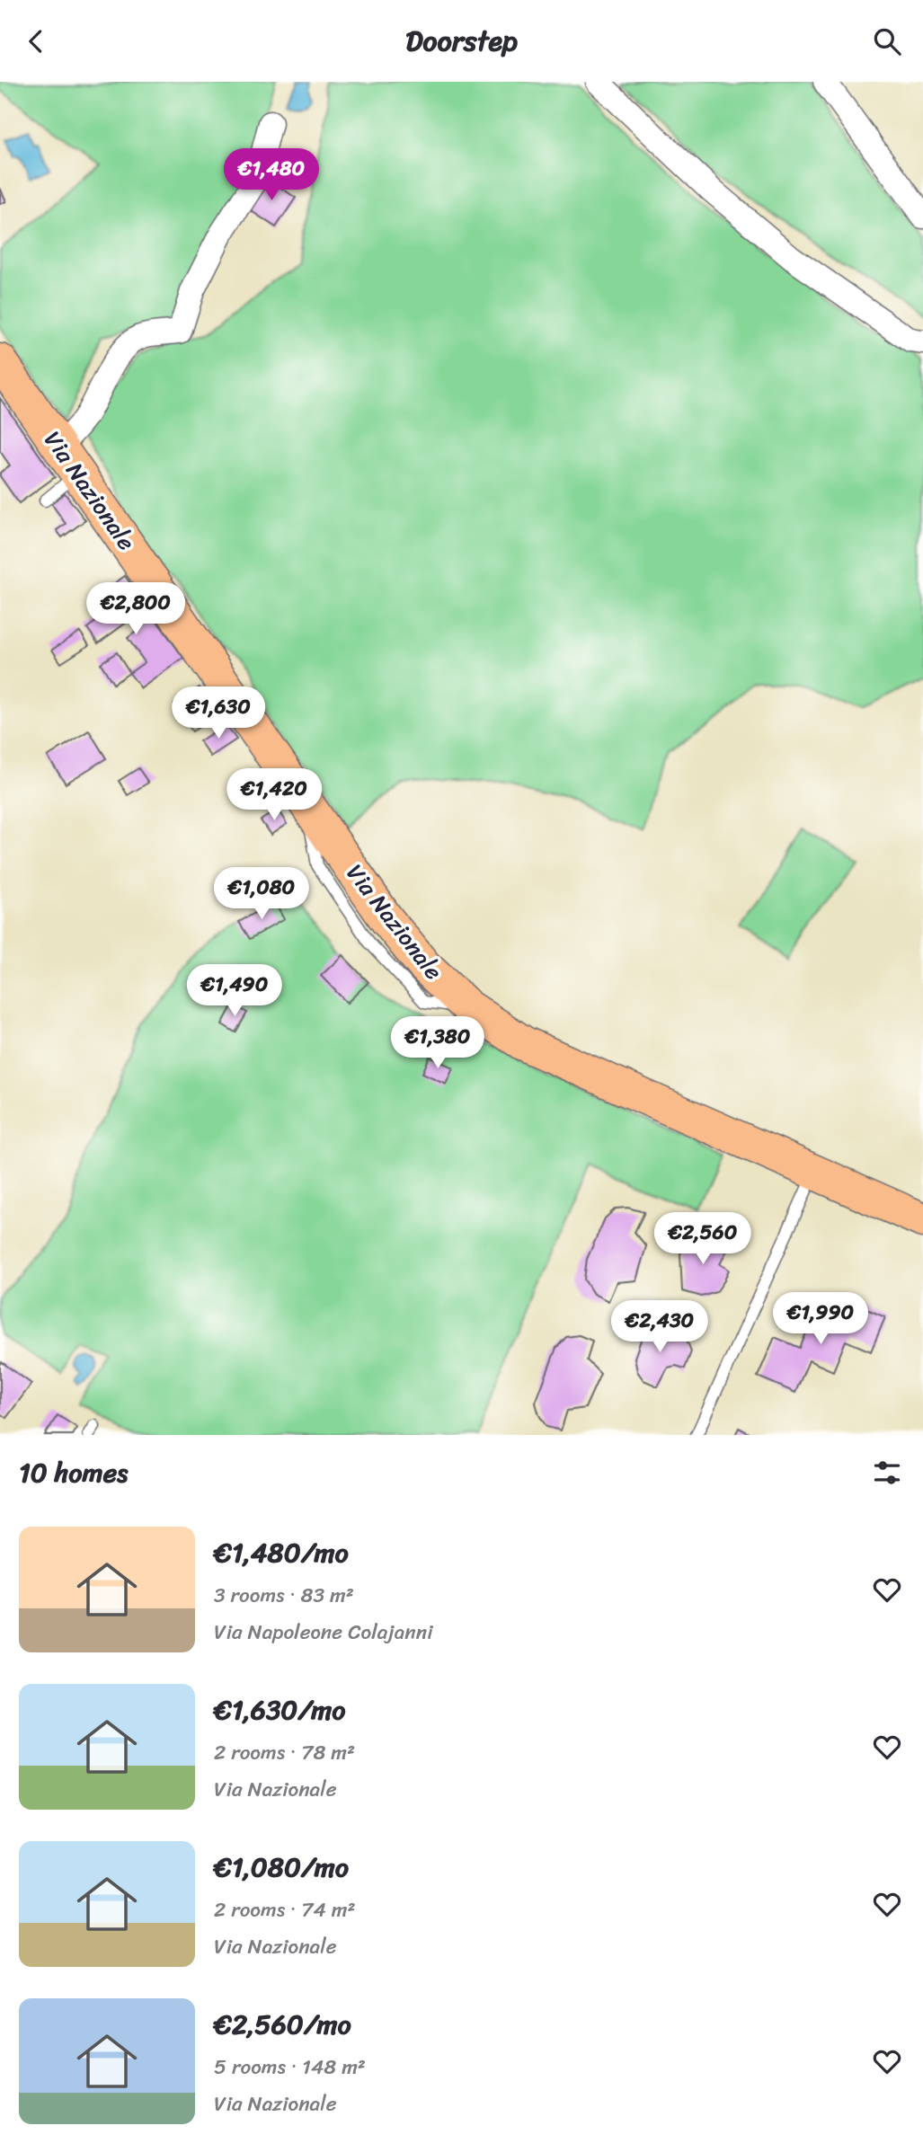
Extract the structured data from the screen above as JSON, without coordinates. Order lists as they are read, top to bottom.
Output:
{
  "streets": {
    "main road": ["Via Nazionale"]
  },
  "page": {
    "header": "Doorstep",
    "price": [
      "€1,480",
      "€2,800",
      "€1,630",
      "€1,420",
      "€1,080",
      "€1,490",
      "€1,380",
      "€2,560",
      "€1,990",
      "€2,430"
    ],
    "heading": "10 homes",
    "list": [
      {
        "name": "€1,480/mo",
        "note": "3 rooms · 83 m² · Via Napoleone Colajanni"
      },
      {
        "name": "€1,630/mo",
        "note": "2 rooms · 78 m² · Via Nazionale"
      },
      {
        "name": "€1,080/mo",
        "note": "2 rooms · 74 m² · Via Nazionale"
      },
      {
        "name": "€2,560/mo",
        "note": "5 rooms · 148 m² · Via Nazionale"
      }
    ]
  }
}
